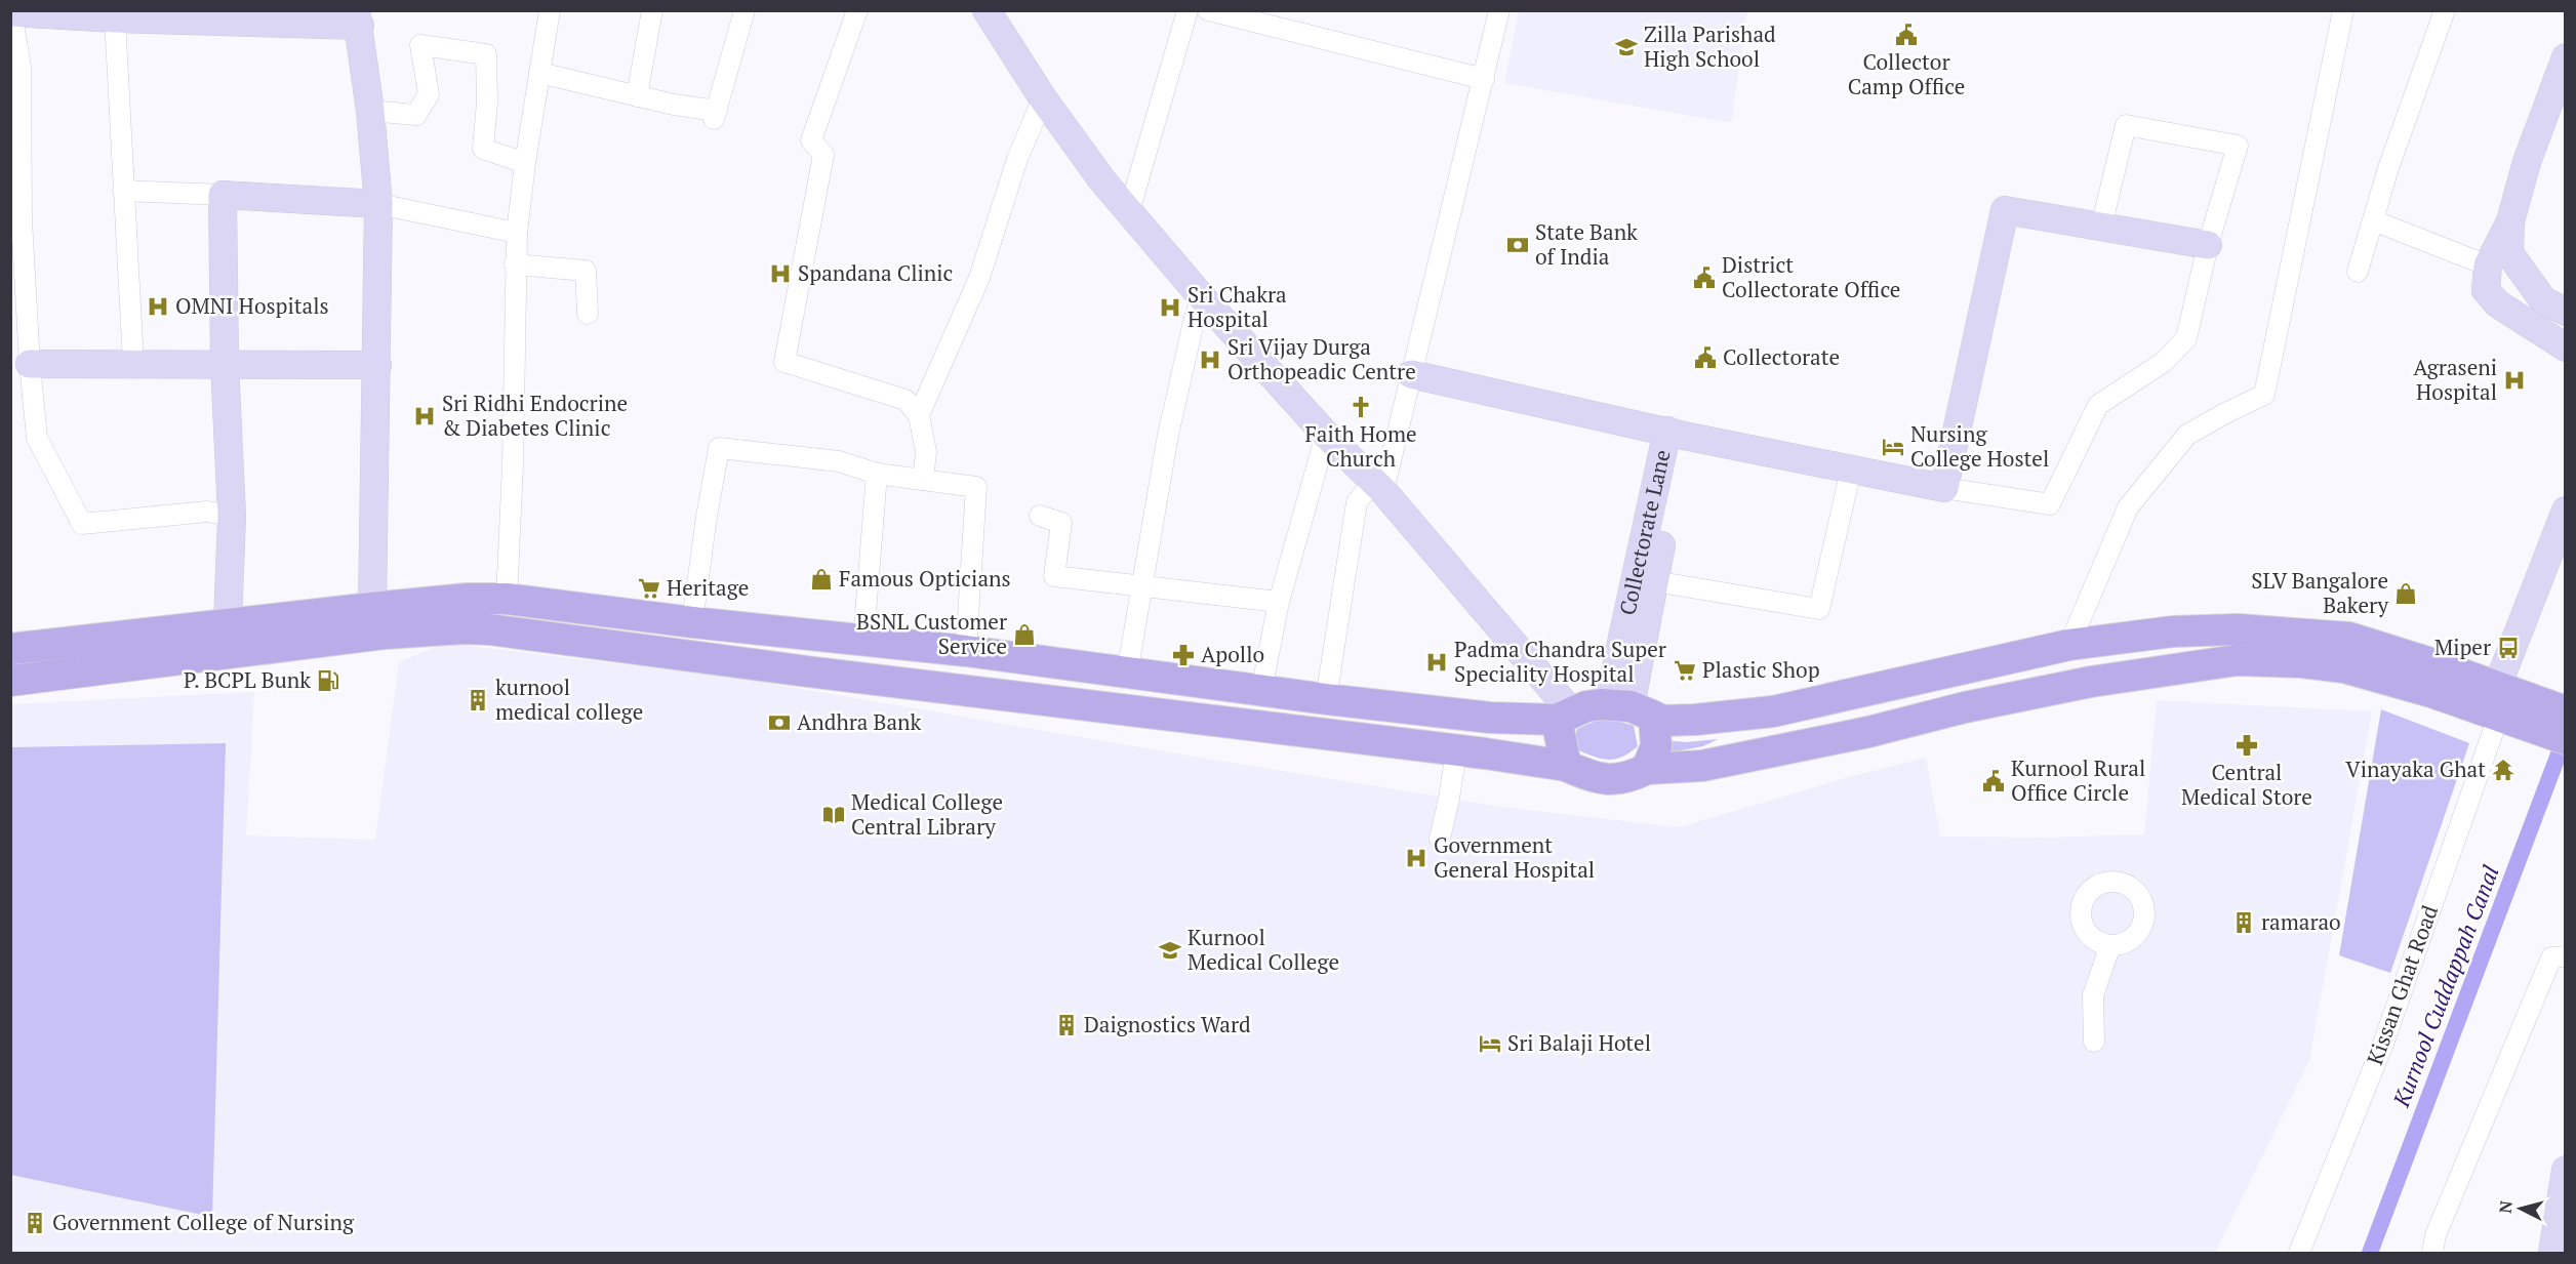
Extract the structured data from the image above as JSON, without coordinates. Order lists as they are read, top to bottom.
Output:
{
  "streets": {
    "street": ["Collectorate Lane", "Kissan Ghat Road"]
  },
  "water": ["Kurnool Cuddappah Canal"],
  "places": {
    "public building": [
      "Collector Camp Office",
      "District Collectorate Office",
      "Collectorate",
      "Kurnool Rural Office Circle"
    ],
    "school or university": ["Zilla Parishad High School", "Kurnool Medical College"],
    "bank": ["State Bank of India", "Andhra Bank"],
    "hospital": [
      "Spandana Clinic",
      "OMNI Hospitals",
      "Sri Chakra Hospital",
      "Sri Vijay Durga Orthopeadic Centre",
      "Agraseni Hospital",
      "Sri Ridhi Endocrine & Diabetes Clinic",
      "Padma Chandra Super Speciality Hospital",
      "Government General Hospital"
    ],
    "church": ["Faith Home Church"],
    "hotel": ["Nursing College Hostel", "Sri Balaji Hotel"],
    "shop": ["Famous Opticians", "SLV Bangalore Bakery", "BSNL Customer Service"],
    "supermarket": ["Heritage", "Plastic Shop"],
    "bus stop": ["Miper"],
    "pharmacy": ["Apollo", "Central Medical Store"],
    "fuel station": ["P. BCPL Bunk"],
    "building": [
      "kurnool medical college",
      "ramarao",
      "Daignostics Ward",
      "Government College of Nursing"
    ],
    "temple": ["Vinayaka Ghat"],
    "library": ["Medical College Central Library"]
  },
  "north": "left"
}
